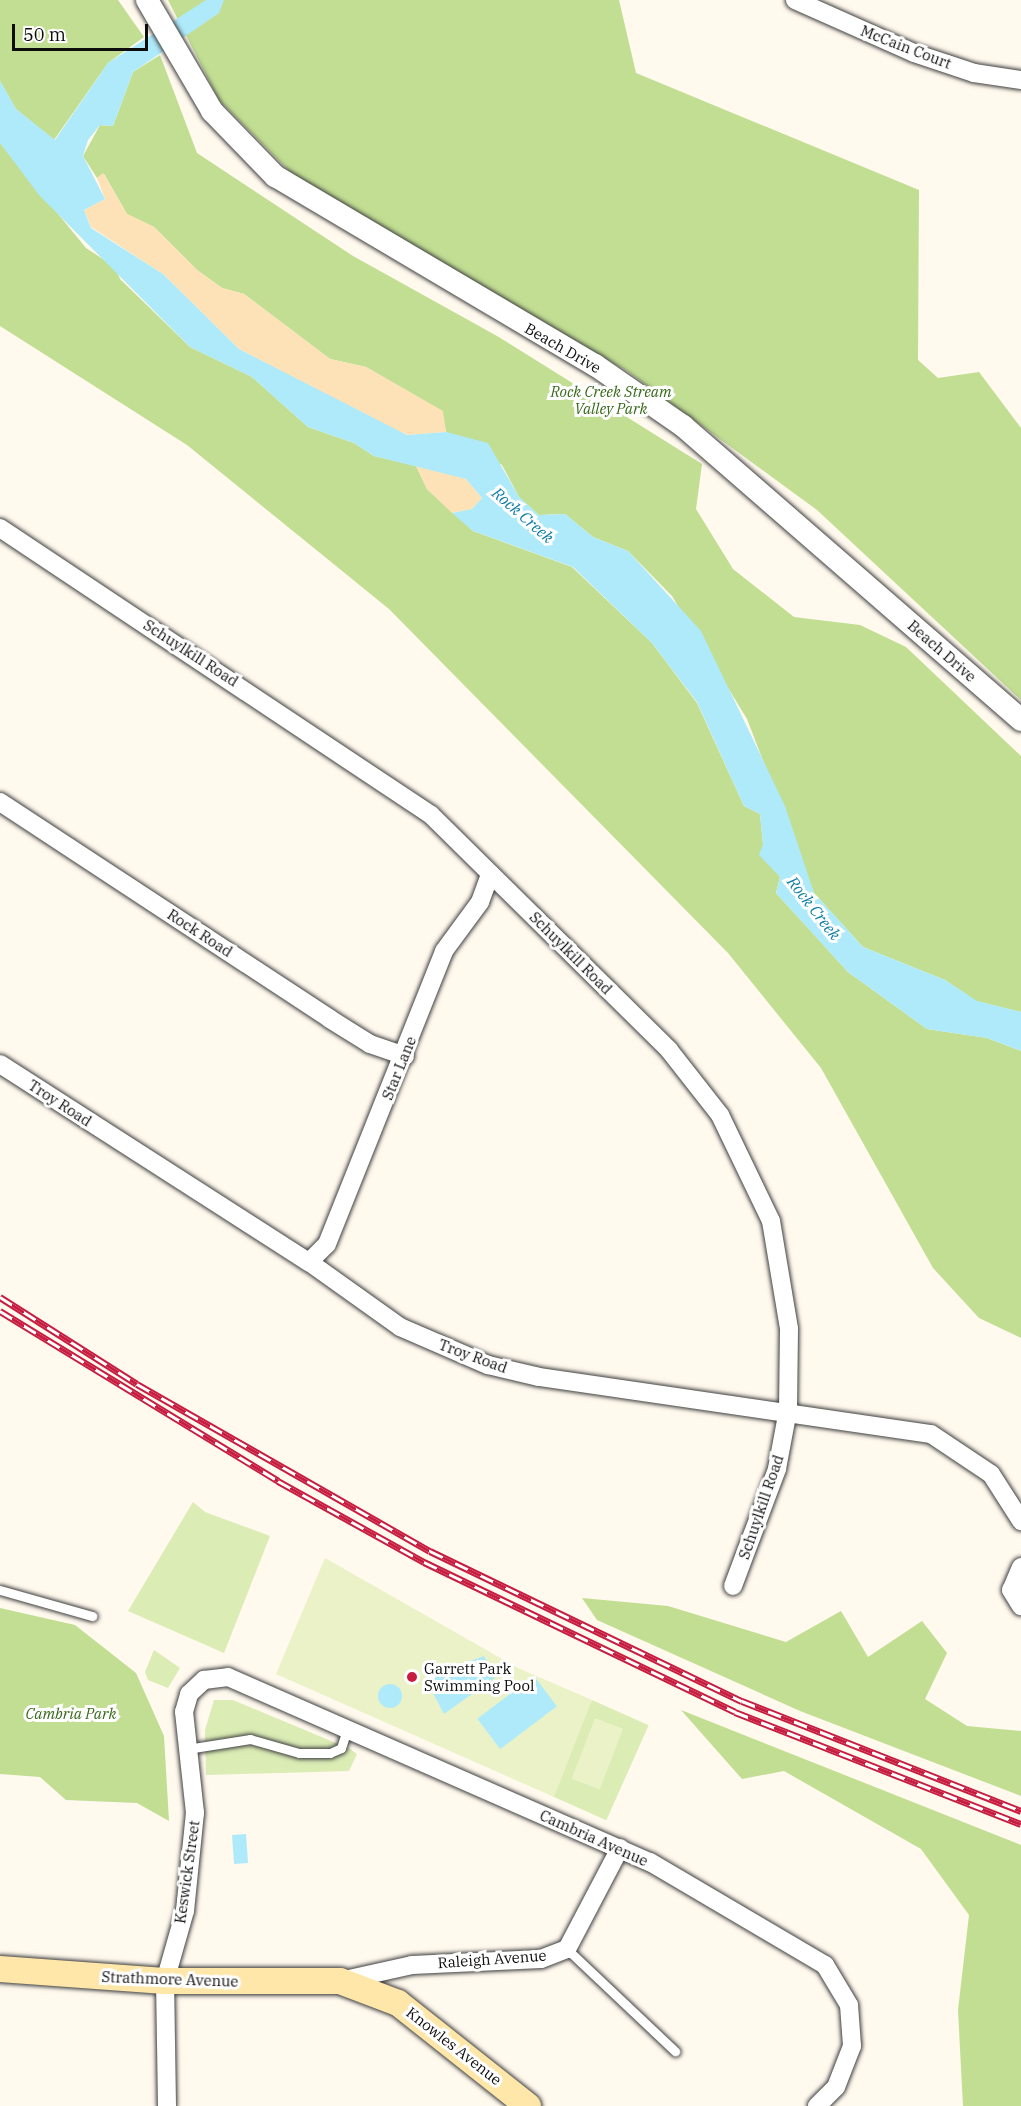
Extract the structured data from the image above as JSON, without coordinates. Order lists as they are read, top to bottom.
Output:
{
  "streets": {
    "main road": ["Strathmore Avenue", "Knowles Avenue"],
    "street": [
      "McCain Court",
      "Beach Drive",
      "Schuylkill Road",
      "Rock Road",
      "Star Lane",
      "Troy Road",
      "Cambria Avenue",
      "Keswick Street",
      "Raleigh Avenue"
    ]
  },
  "crossings": [
    ["Schuylkill Road", "Star Lane"],
    ["Schuylkill Road", "Troy Road"],
    ["Rock Road", "Star Lane"],
    ["Star Lane", "Troy Road"],
    ["Cambria Avenue", "Keswick Street"],
    ["Cambria Avenue", "Raleigh Avenue"],
    ["Keswick Street", "Strathmore Avenue"],
    ["Raleigh Avenue", "Strathmore Avenue"],
    ["Raleigh Avenue", "Knowles Avenue"],
    ["Strathmore Avenue", "Knowles Avenue"]
  ],
  "water": ["Rock Creek"],
  "parks": ["Rock Creek Stream Valley Park", "Cambria Park"],
  "places": ["Garrett Park Swimming Pool"],
  "scale_bar": "50 m"
}
